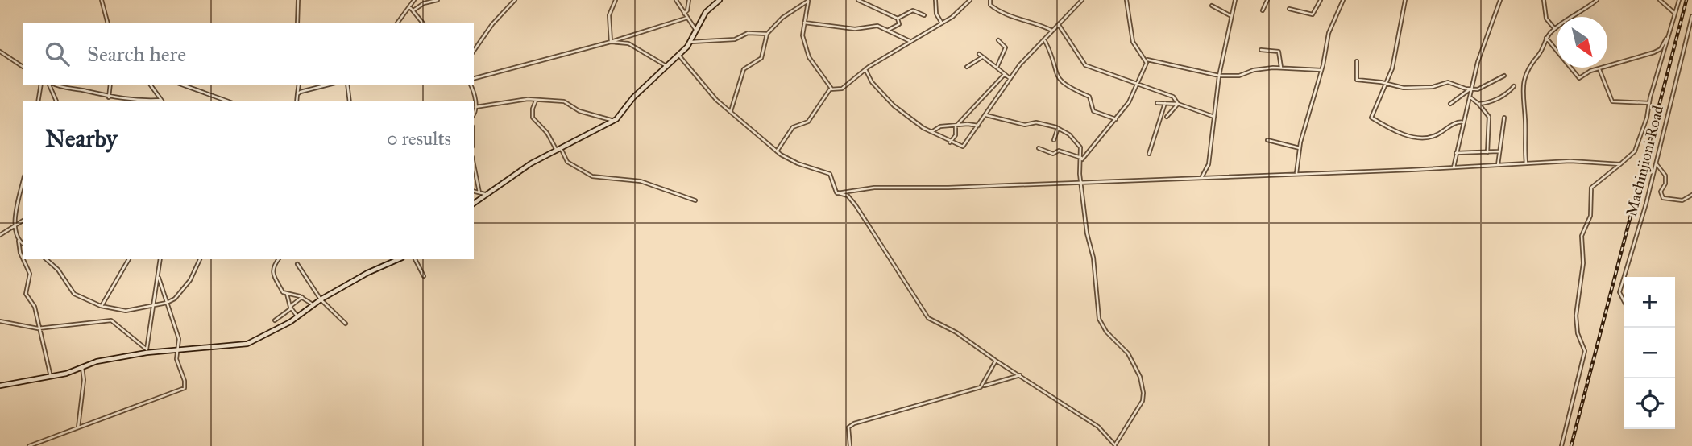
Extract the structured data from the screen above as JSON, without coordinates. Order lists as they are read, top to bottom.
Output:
{
  "streets": {
    "street": ["Machinjioni Road"]
  },
  "north": "bottom right",
  "page": {
    "search": "Search here",
    "heading": ["Nearby", "0 results"],
    "map_buttons": ["+", "−"]
  }
}
